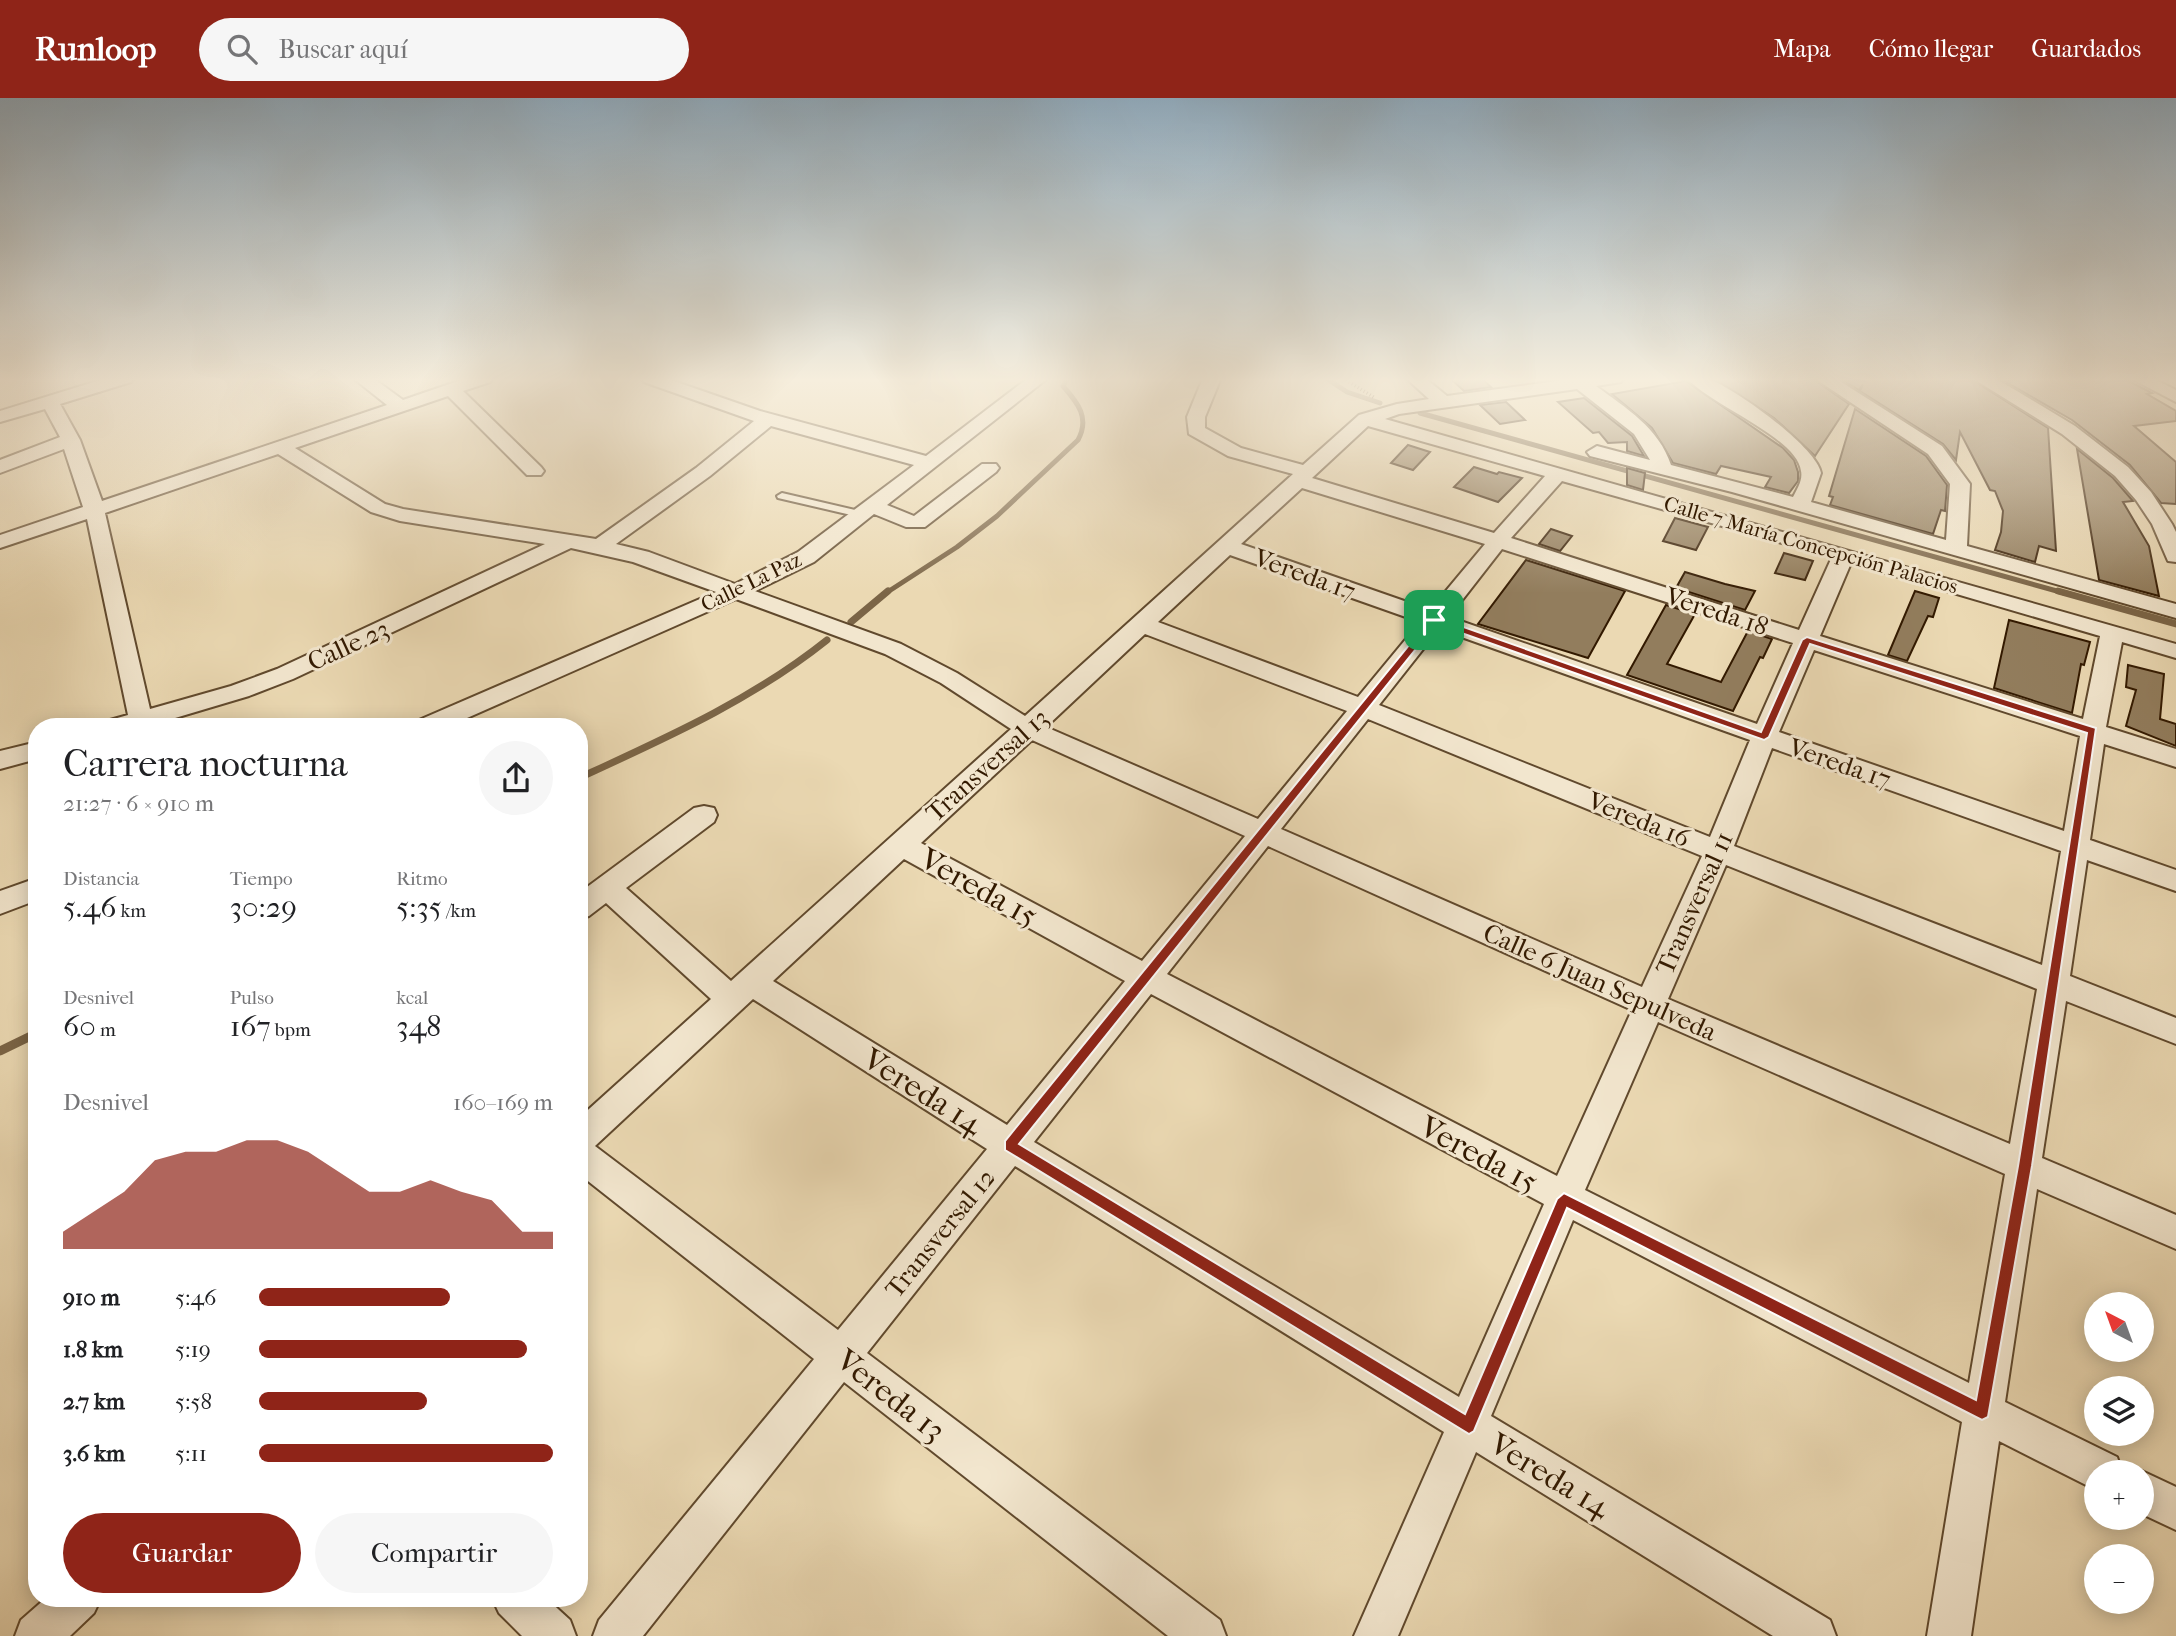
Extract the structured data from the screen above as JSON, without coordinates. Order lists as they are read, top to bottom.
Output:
{
  "streets": {
    "street": [
      "Calle 7 María Concepción Palacios",
      "Vereda 17",
      "Calle La Paz",
      "Vereda 18",
      "Calle 23",
      "Transversal 13",
      "Vereda 16",
      "Vereda 15",
      "Transversal 11",
      "Calle 6 Juan Sepulveda",
      "Vereda 14",
      "Transversal 12",
      "Vereda 13"
    ]
  },
  "crossings": [
    ["Calle 7 María Concepción Palacios", "Transversal 11"],
    ["Calle 7 María Concepción Palacios", "Transversal 12"],
    ["Vereda 17", "Transversal 13"],
    ["Vereda 17", "Transversal 11"],
    ["Vereda 17", "Transversal 12"],
    ["Calle La Paz", "Calle 6 Juan Sepulveda"],
    ["Vereda 18", "Transversal 13"],
    ["Vereda 18", "Transversal 11"],
    ["Vereda 18", "Transversal 12"],
    ["Calle 23", "Calle 6 Juan Sepulveda"],
    ["Transversal 13", "Vereda 16"],
    ["Transversal 13", "Vereda 15"],
    ["Transversal 13", "Calle 6 Juan Sepulveda"],
    ["Transversal 13", "Vereda 14"],
    ["Vereda 16", "Transversal 11"],
    ["Vereda 16", "Transversal 12"],
    ["Vereda 15", "Transversal 11"],
    ["Vereda 15", "Transversal 12"],
    ["Transversal 11", "Calle 6 Juan Sepulveda"],
    ["Transversal 11", "Vereda 14"],
    ["Calle 6 Juan Sepulveda", "Transversal 12"],
    ["Vereda 14", "Transversal 12"],
    ["Transversal 12", "Vereda 13"]
  ],
  "north": "top left",
  "page": {
    "header": "Runloop",
    "search": "Buscar aquí",
    "nav": ["Mapa", "Cómo llegar", "Guardados"],
    "heading": ["Carrera nocturna", "21:27 · 6 × 910 m"],
    "stats": [
      ["Distancia", "5.46 km"],
      ["Tiempo", "30:29"],
      ["Ritmo", "5:35 /km"],
      ["Desnivel", "60 m"],
      ["Pulso", "167 bpm"],
      ["kcal", "348"]
    ],
    "chart": ["Desnivel", "160–169 m"],
    "list": [
      {
        "name": "910 m",
        "note": "5:46"
      },
      {
        "name": "1.8 km",
        "note": "5:19"
      },
      {
        "name": "2.7 km",
        "note": "5:58"
      },
      {
        "name": "3.6 km",
        "note": "5:11"
      }
    ],
    "map_buttons": ["+", "−"],
    "buttons": ["Guardar", "Compartir"]
  }
}
